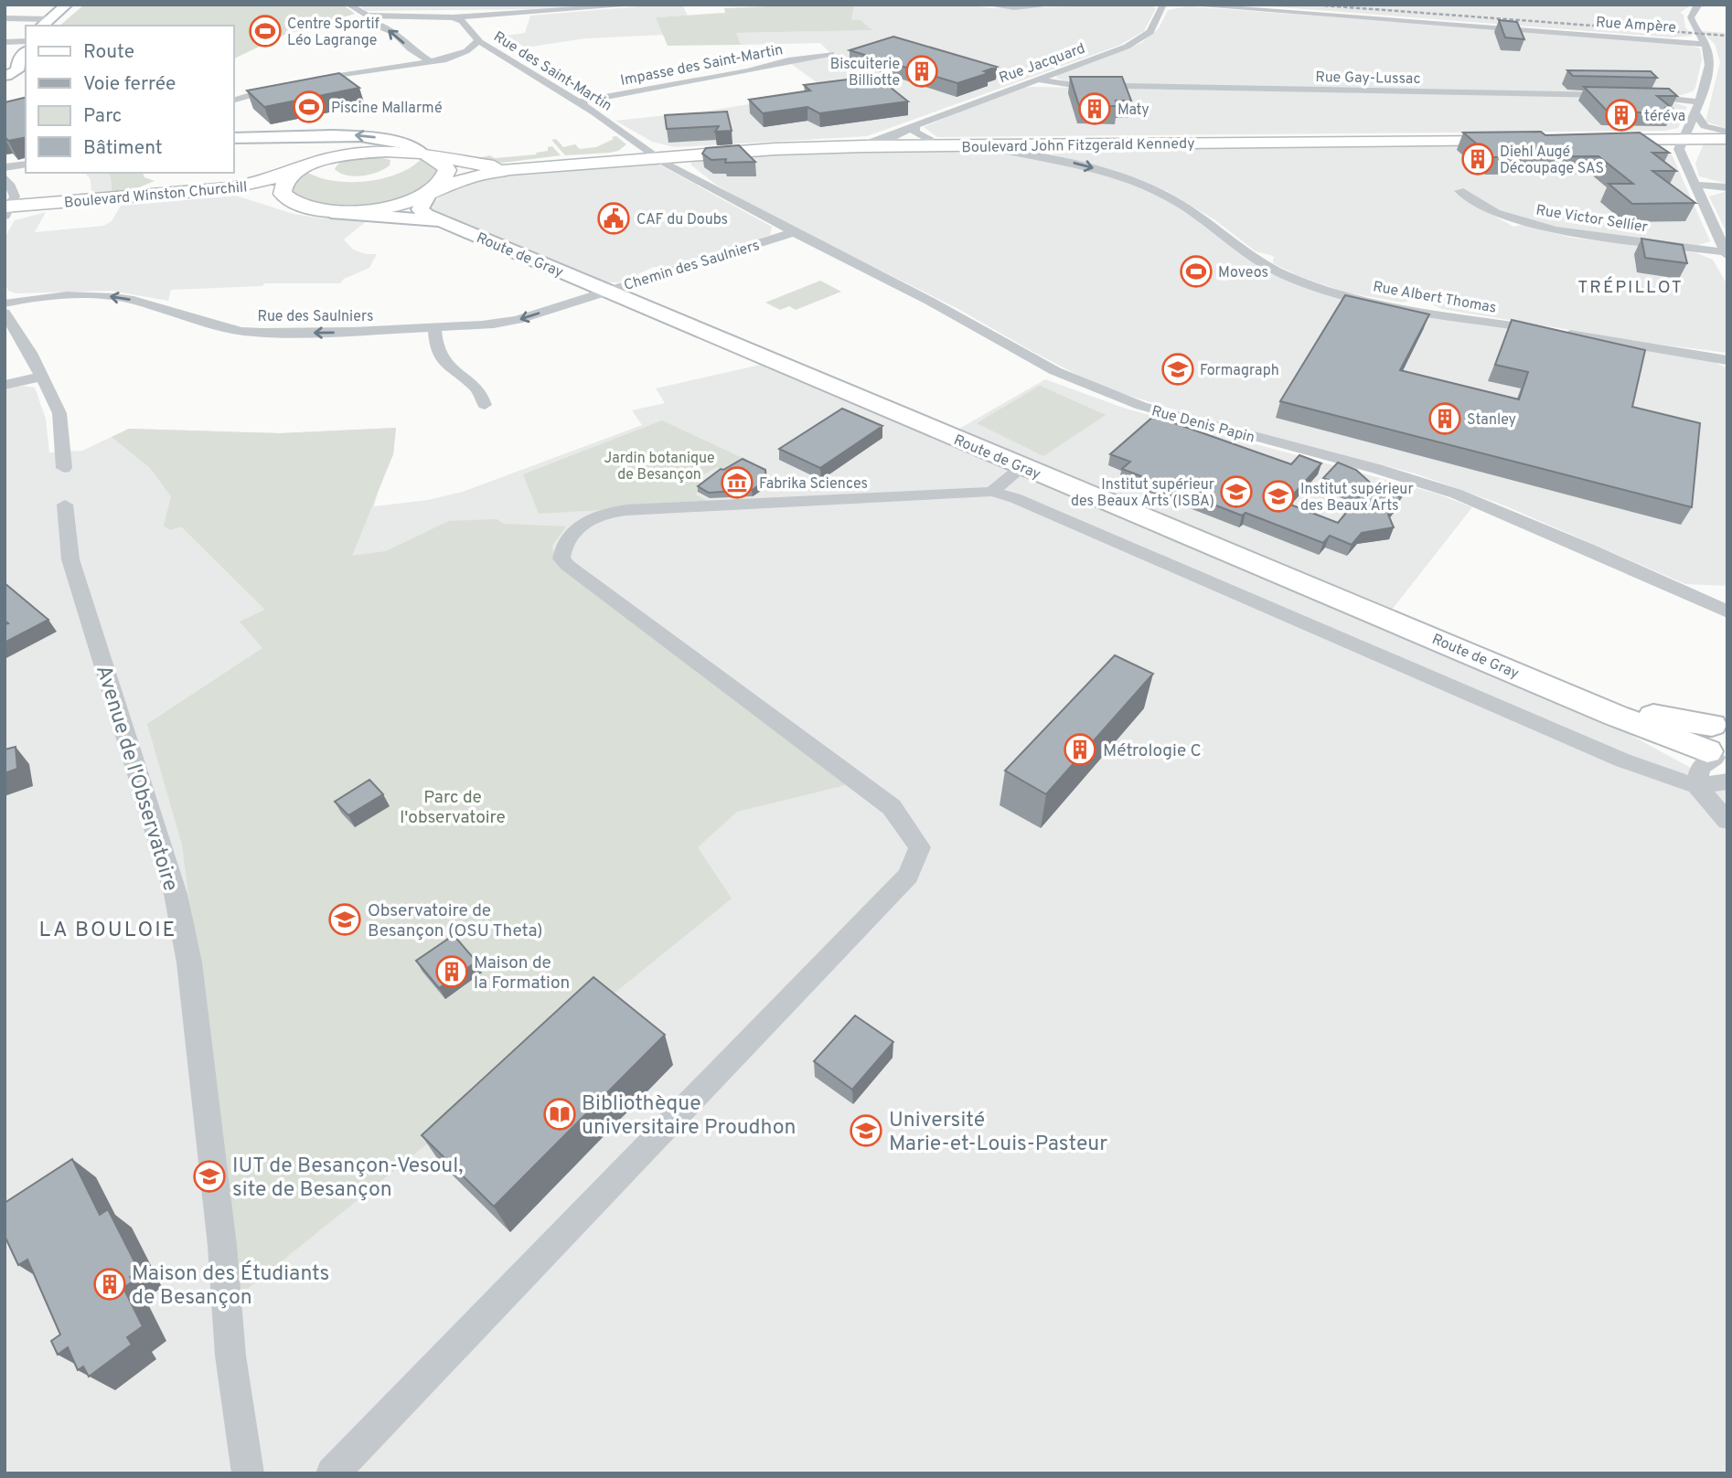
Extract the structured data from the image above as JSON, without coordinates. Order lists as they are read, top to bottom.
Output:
{
  "streets": {
    "main road": ["Boulevard John Fitzgerald Kennedy", "Boulevard Winston Churchill", "Route de Gray"],
    "street": [
      "Rue Ampère",
      "Rue Jacquard",
      "Impasse des Saint-Martin",
      "Rue des Saint-Martin",
      "Rue Gay-Lussac",
      "Rue Victor Sellier",
      "Chemin des Saulniers",
      "Rue Albert Thomas",
      "Rue des Saulniers",
      "Rue Denis Papin",
      "Avenue de l'Observatoire"
    ]
  },
  "crossings": [
    ["Rue Jacquard", "Rue Gay-Lussac"],
    ["Rue Jacquard", "Boulevard John Fitzgerald Kennedy"],
    ["Impasse des Saint-Martin", "Rue des Saint-Martin"],
    ["Rue des Saint-Martin", "Boulevard John Fitzgerald Kennedy"],
    ["Rue des Saint-Martin", "Rue Denis Papin"],
    ["Boulevard John Fitzgerald Kennedy", "Boulevard Winston Churchill"],
    ["Boulevard John Fitzgerald Kennedy", "Route de Gray"],
    ["Boulevard John Fitzgerald Kennedy", "Rue Albert Thomas"],
    ["Boulevard John Fitzgerald Kennedy", "Rue Denis Papin"],
    ["Boulevard Winston Churchill", "Route de Gray"],
    ["Route de Gray", "Chemin des Saulniers"],
    ["Route de Gray", "Rue des Saulniers"],
    ["Chemin des Saulniers", "Rue des Saulniers"],
    ["Chemin des Saulniers", "Rue Denis Papin"]
  ],
  "one_way": ["Rue Albert Thomas", "Rue des Saulniers"],
  "districts": ["TRÉPILLOT", "LA BOULOIE"],
  "parks": ["Jardin botanique de Besançon", "Parc de l'observatoire"],
  "places": {
    "sports": ["Centre Sportif Léo Lagrange", "Piscine Mallarmé", "Moveos"],
    "building": [
      "Biscuiterie Billiotte",
      "Maty",
      "téréva",
      "Diehl Augé Découpage SAS",
      "Stanley",
      "Métrologie C",
      "Maison de la Formation",
      "Maison des Étudiants de Besançon"
    ],
    "public building": ["CAF du Doubs"],
    "school or university": [
      "Formagraph",
      "Institut supérieur des Beaux Arts (ISBA)",
      "Institut supérieur des Beaux Arts",
      "Observatoire de Besançon (OSU Theta)",
      "Université Marie-et-Louis-Pasteur",
      "IUT de Besançon-Vesoul, site de Besançon"
    ],
    "museum": ["Fabrika Sciences"],
    "library": ["Bibliothèque universitaire Proudhon"]
  },
  "legend": [
    "Route",
    "Voie ferrée",
    "Parc",
    "Bâtiment"
  ]
}
